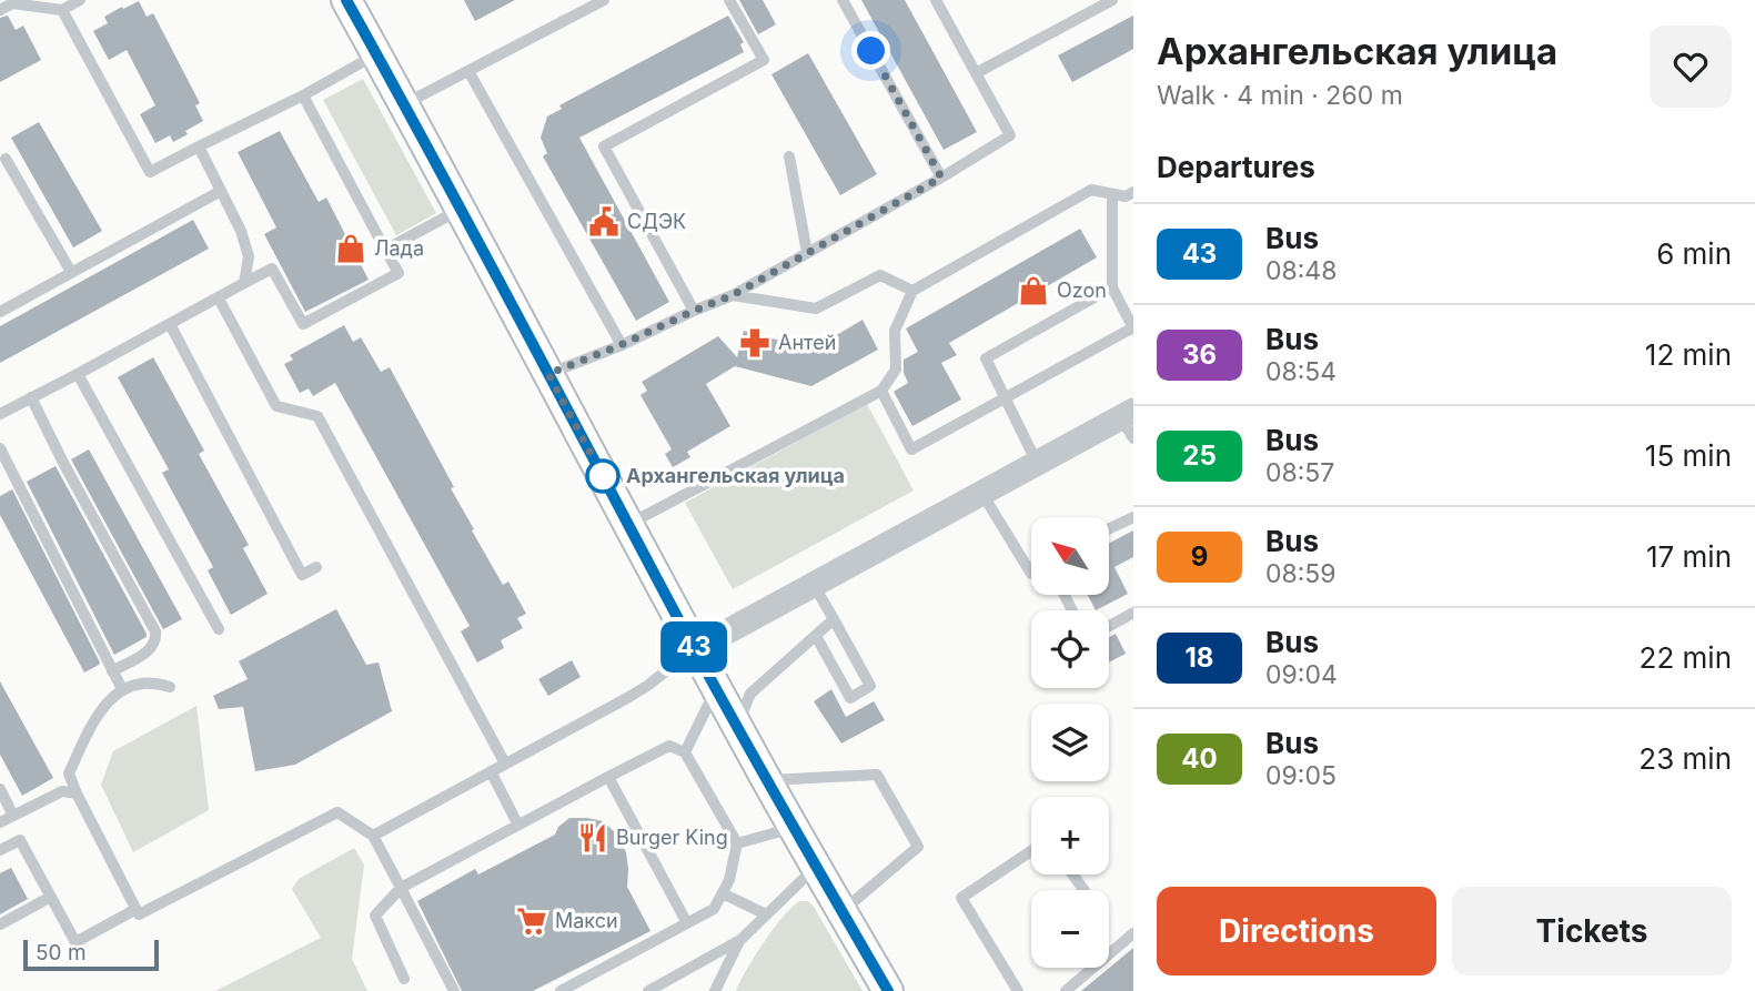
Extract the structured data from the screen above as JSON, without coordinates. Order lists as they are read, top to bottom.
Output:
{
  "places": {
    "public building": ["СДЭК"],
    "shop": ["Лада", "Ozon"],
    "pharmacy": ["Антей"],
    "other": ["Архангельская улица"],
    "restaurant": ["Burger King"],
    "supermarket": ["Макси"]
  },
  "lines": ["bus line 43"],
  "scale_bar": "50 m",
  "north": "top left",
  "page": {
    "on_map": "43",
    "heading": [
      ["Архангельская улица", "Walk · 4 min · 260 m"],
      "Departures"
    ],
    "list": [
      {
        "mark": "43",
        "name": "Bus",
        "note": "08:48",
        "value": "6 min"
      },
      {
        "mark": "36",
        "name": "Bus",
        "note": "08:54",
        "value": "12 min"
      },
      {
        "mark": "25",
        "name": "Bus",
        "note": "08:57",
        "value": "15 min"
      },
      {
        "mark": "9",
        "name": "Bus",
        "note": "08:59",
        "value": "17 min"
      },
      {
        "mark": "18",
        "name": "Bus",
        "note": "09:04",
        "value": "22 min"
      },
      {
        "mark": "40",
        "name": "Bus",
        "note": "09:05",
        "value": "23 min"
      }
    ],
    "map_buttons": ["+", "−"],
    "buttons": ["Directions", "Tickets"],
    "scale": "50 m"
  }
}
